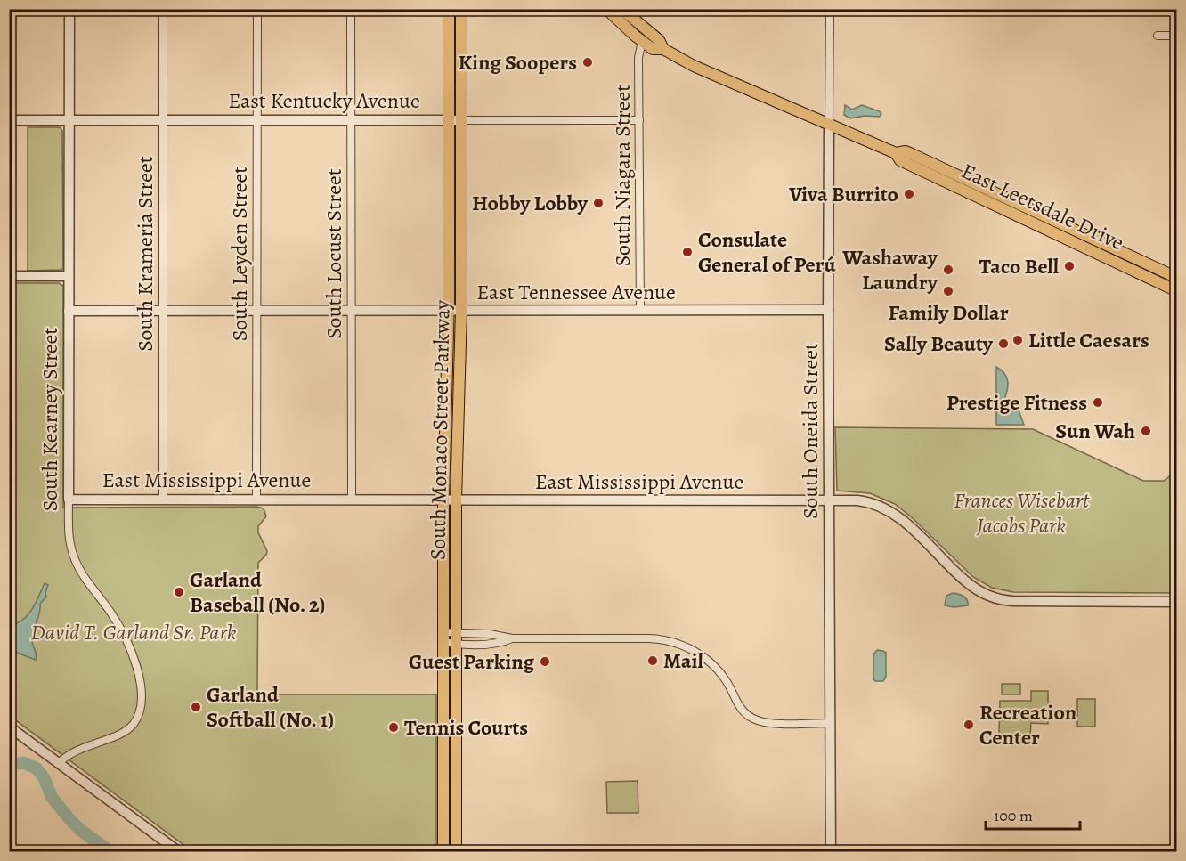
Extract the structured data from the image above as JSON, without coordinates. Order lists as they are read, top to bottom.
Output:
{
  "streets": {
    "main road": ["East Leetsdale Drive", "South Monaco Street Parkway"],
    "street": [
      "East Kentucky Avenue",
      "South Niagara Street",
      "South Krameria Street",
      "South Leyden Street",
      "South Locust Street",
      "East Tennessee Avenue",
      "South Kearney Street",
      "South Oneida Street",
      "East Mississippi Avenue"
    ]
  },
  "crossings": [
    ["East Kentucky Avenue", "South Niagara Street"],
    ["East Kentucky Avenue", "South Krameria Street"],
    ["East Kentucky Avenue", "South Leyden Street"],
    ["East Kentucky Avenue", "South Locust Street"],
    ["East Kentucky Avenue", "South Kearney Street"],
    ["East Kentucky Avenue", "South Monaco Street Parkway"],
    ["South Niagara Street", "East Leetsdale Drive"],
    ["South Niagara Street", "East Tennessee Avenue"],
    ["East Leetsdale Drive", "South Oneida Street"],
    ["South Krameria Street", "East Tennessee Avenue"],
    ["South Krameria Street", "East Mississippi Avenue"],
    ["South Leyden Street", "East Tennessee Avenue"],
    ["South Leyden Street", "East Mississippi Avenue"],
    ["South Locust Street", "East Tennessee Avenue"],
    ["South Locust Street", "East Mississippi Avenue"],
    ["East Tennessee Avenue", "South Kearney Street"],
    ["East Tennessee Avenue", "South Monaco Street Parkway"],
    ["East Tennessee Avenue", "South Oneida Street"],
    ["South Kearney Street", "East Mississippi Avenue"],
    ["South Monaco Street Parkway", "East Mississippi Avenue"],
    ["South Oneida Street", "East Mississippi Avenue"]
  ],
  "parks": ["Frances Wisebart Jacobs Park", "David T. Garland Sr. Park"],
  "places": [
    "King Soopers",
    "Viva Burrito",
    "Hobby Lobby",
    "Consulate General of Perú",
    "Taco Bell",
    "Washaway Laundry",
    "Family Dollar",
    "Little Caesars",
    "Sally Beauty",
    "Prestige Fitness",
    "Sun Wah",
    "Garland Baseball (No. 2)",
    "Mail",
    "Guest Parking",
    "Garland Softball (No. 1)",
    "Recreation Center",
    "Tennis Courts"
  ],
  "scale_bar": "100 m"
}
